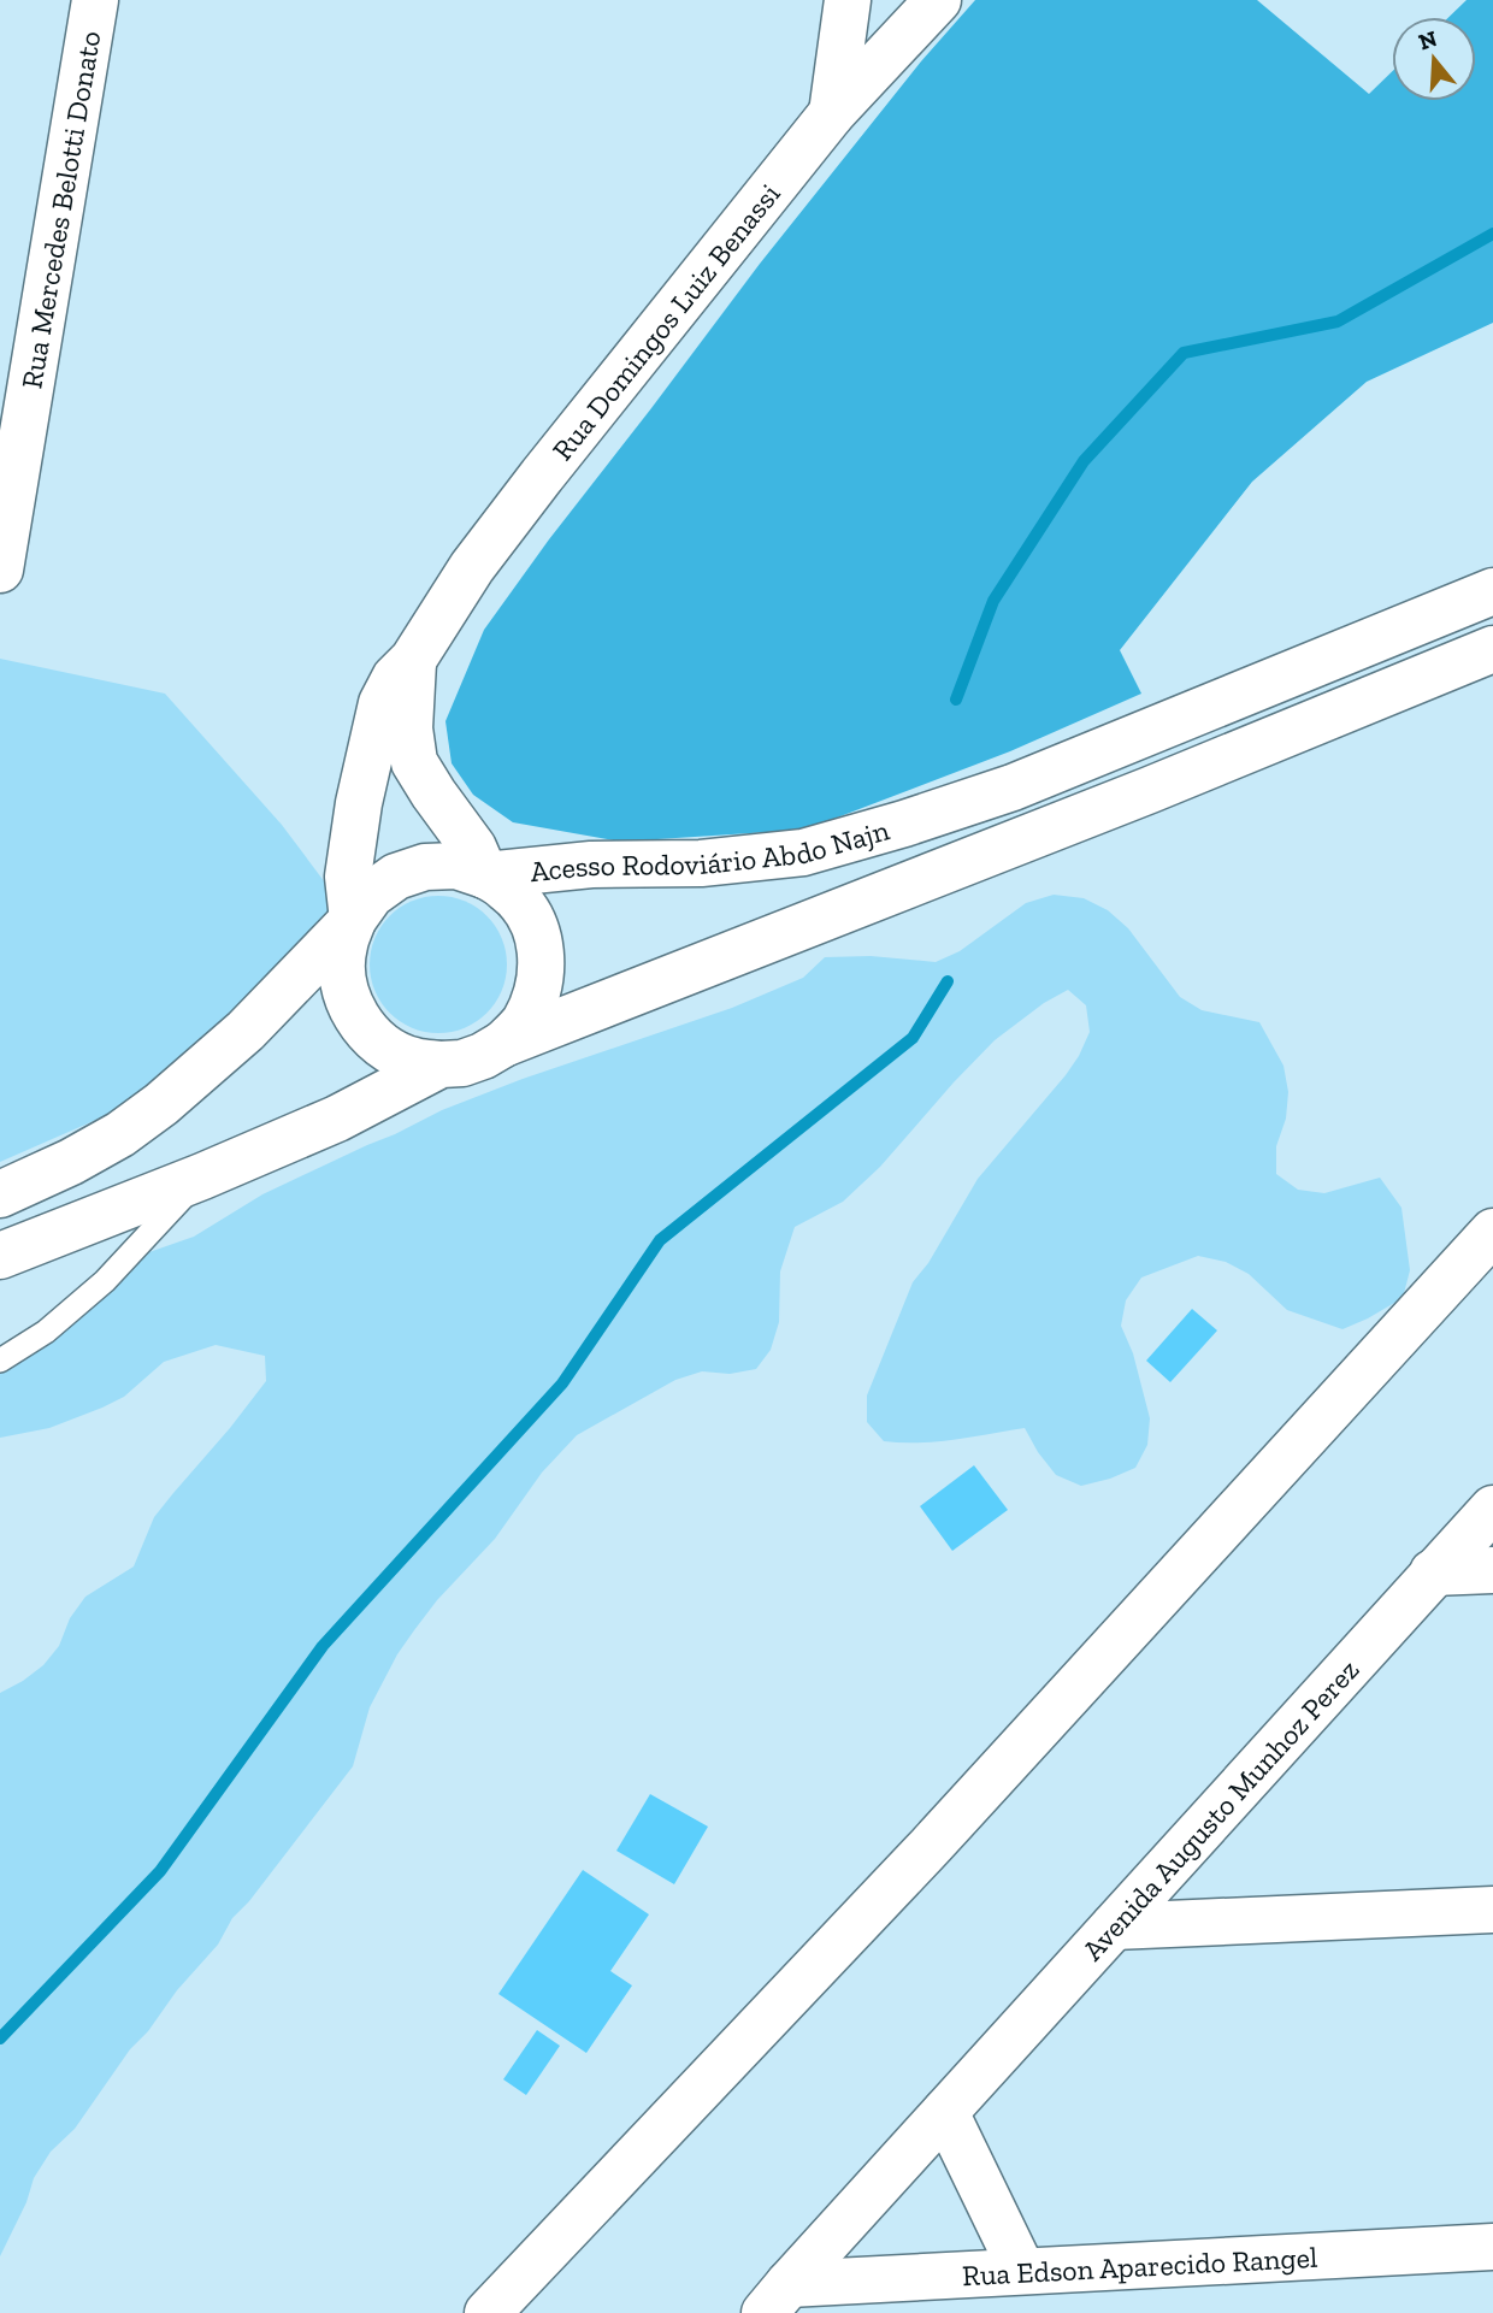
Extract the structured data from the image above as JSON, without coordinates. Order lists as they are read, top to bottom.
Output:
{
  "streets": {
    "street": [
      "Rua Mercedes Belotti Donato",
      "Rua Domingos Luiz Benassi",
      "Acesso Rodoviário Abdo Najn",
      "Avenida Augusto Munhoz Perez",
      "Rua Edson Aparecido Rangel"
    ]
  },
  "crossings": [
    ["Rua Domingos Luiz Benassi", "Acesso Rodoviário Abdo Najn"],
    ["Avenida Augusto Munhoz Perez", "Rua Edson Aparecido Rangel"]
  ],
  "north": "top"
}
